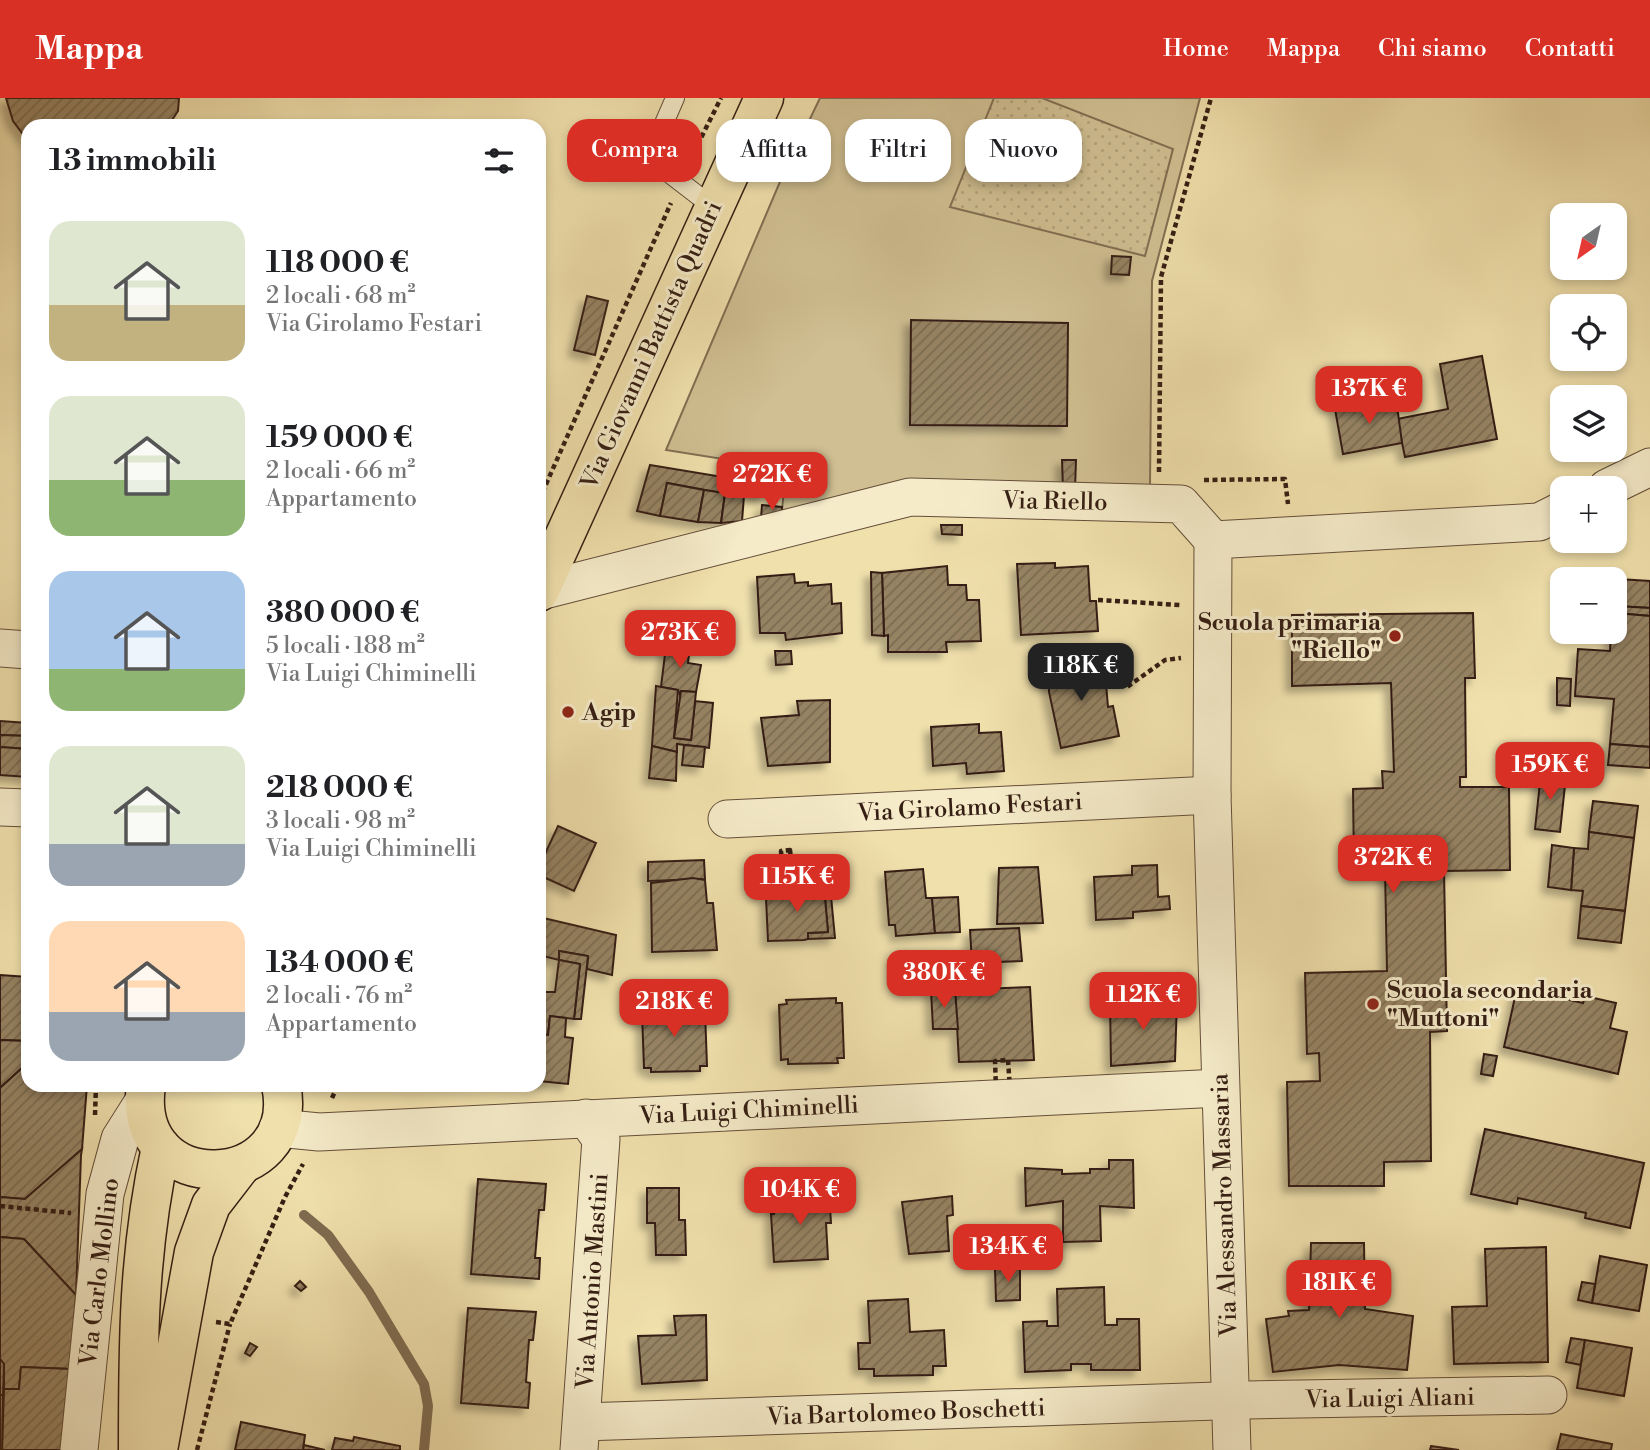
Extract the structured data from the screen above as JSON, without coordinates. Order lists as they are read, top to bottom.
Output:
{
  "streets": {
    "main road": ["Via Giovanni Battista Quadri"],
    "street": [
      "Via Riello",
      "Via Girolamo Festari",
      "Via Luigi Chiminelli",
      "Via Alessandro Massaria",
      "Via Carlo Mollino",
      "Via Antonio Mastini",
      "Via Luigi Aliani",
      "Via Bartolomeo Boschetti"
    ]
  },
  "crossings": [
    ["Via Riello", "Via Alessandro Massaria"],
    ["Via Girolamo Festari", "Via Alessandro Massaria"],
    ["Via Luigi Chiminelli", "Via Alessandro Massaria"],
    ["Via Luigi Chiminelli", "Via Antonio Mastini"],
    ["Via Alessandro Massaria", "Via Luigi Aliani"],
    ["Via Alessandro Massaria", "Via Bartolomeo Boschetti"],
    ["Via Antonio Mastini", "Via Bartolomeo Boschetti"],
    ["Via Luigi Aliani", "Via Bartolomeo Boschetti"]
  ],
  "places": ["Scuola primaria \"Riello\"", "Agip", "Scuola secondaria \"Muttoni\""],
  "north": "bottom left",
  "page": {
    "header": "Mappa",
    "nav": [
      "Home",
      "Mappa",
      "Chi siamo",
      "Contatti"
    ],
    "chip": [
      "Compra",
      "Affitta",
      "Filtri",
      "Nuovo"
    ],
    "heading": "13 immobili",
    "map_buttons": ["+", "−"],
    "list": [
      {
        "name": "118 000 €",
        "note": "2 locali · 68 m² · Via Girolamo Festari"
      },
      {
        "name": "159 000 €",
        "note": "2 locali · 66 m² · Appartamento"
      },
      {
        "name": "380 000 €",
        "note": "5 locali · 188 m² · Via Luigi Chiminelli"
      },
      {
        "name": "218 000 €",
        "note": "3 locali · 98 m² · Via Luigi Chiminelli"
      },
      {
        "name": "134 000 €",
        "note": "2 locali · 76 m² · Appartamento"
      }
    ],
    "price": [
      "137K €",
      "272K €",
      "273K €",
      "118K €",
      "159K €",
      "372K €",
      "115K €",
      "380K €",
      "112K €",
      "218K €",
      "104K €",
      "134K €",
      "181K €"
    ]
  }
}
